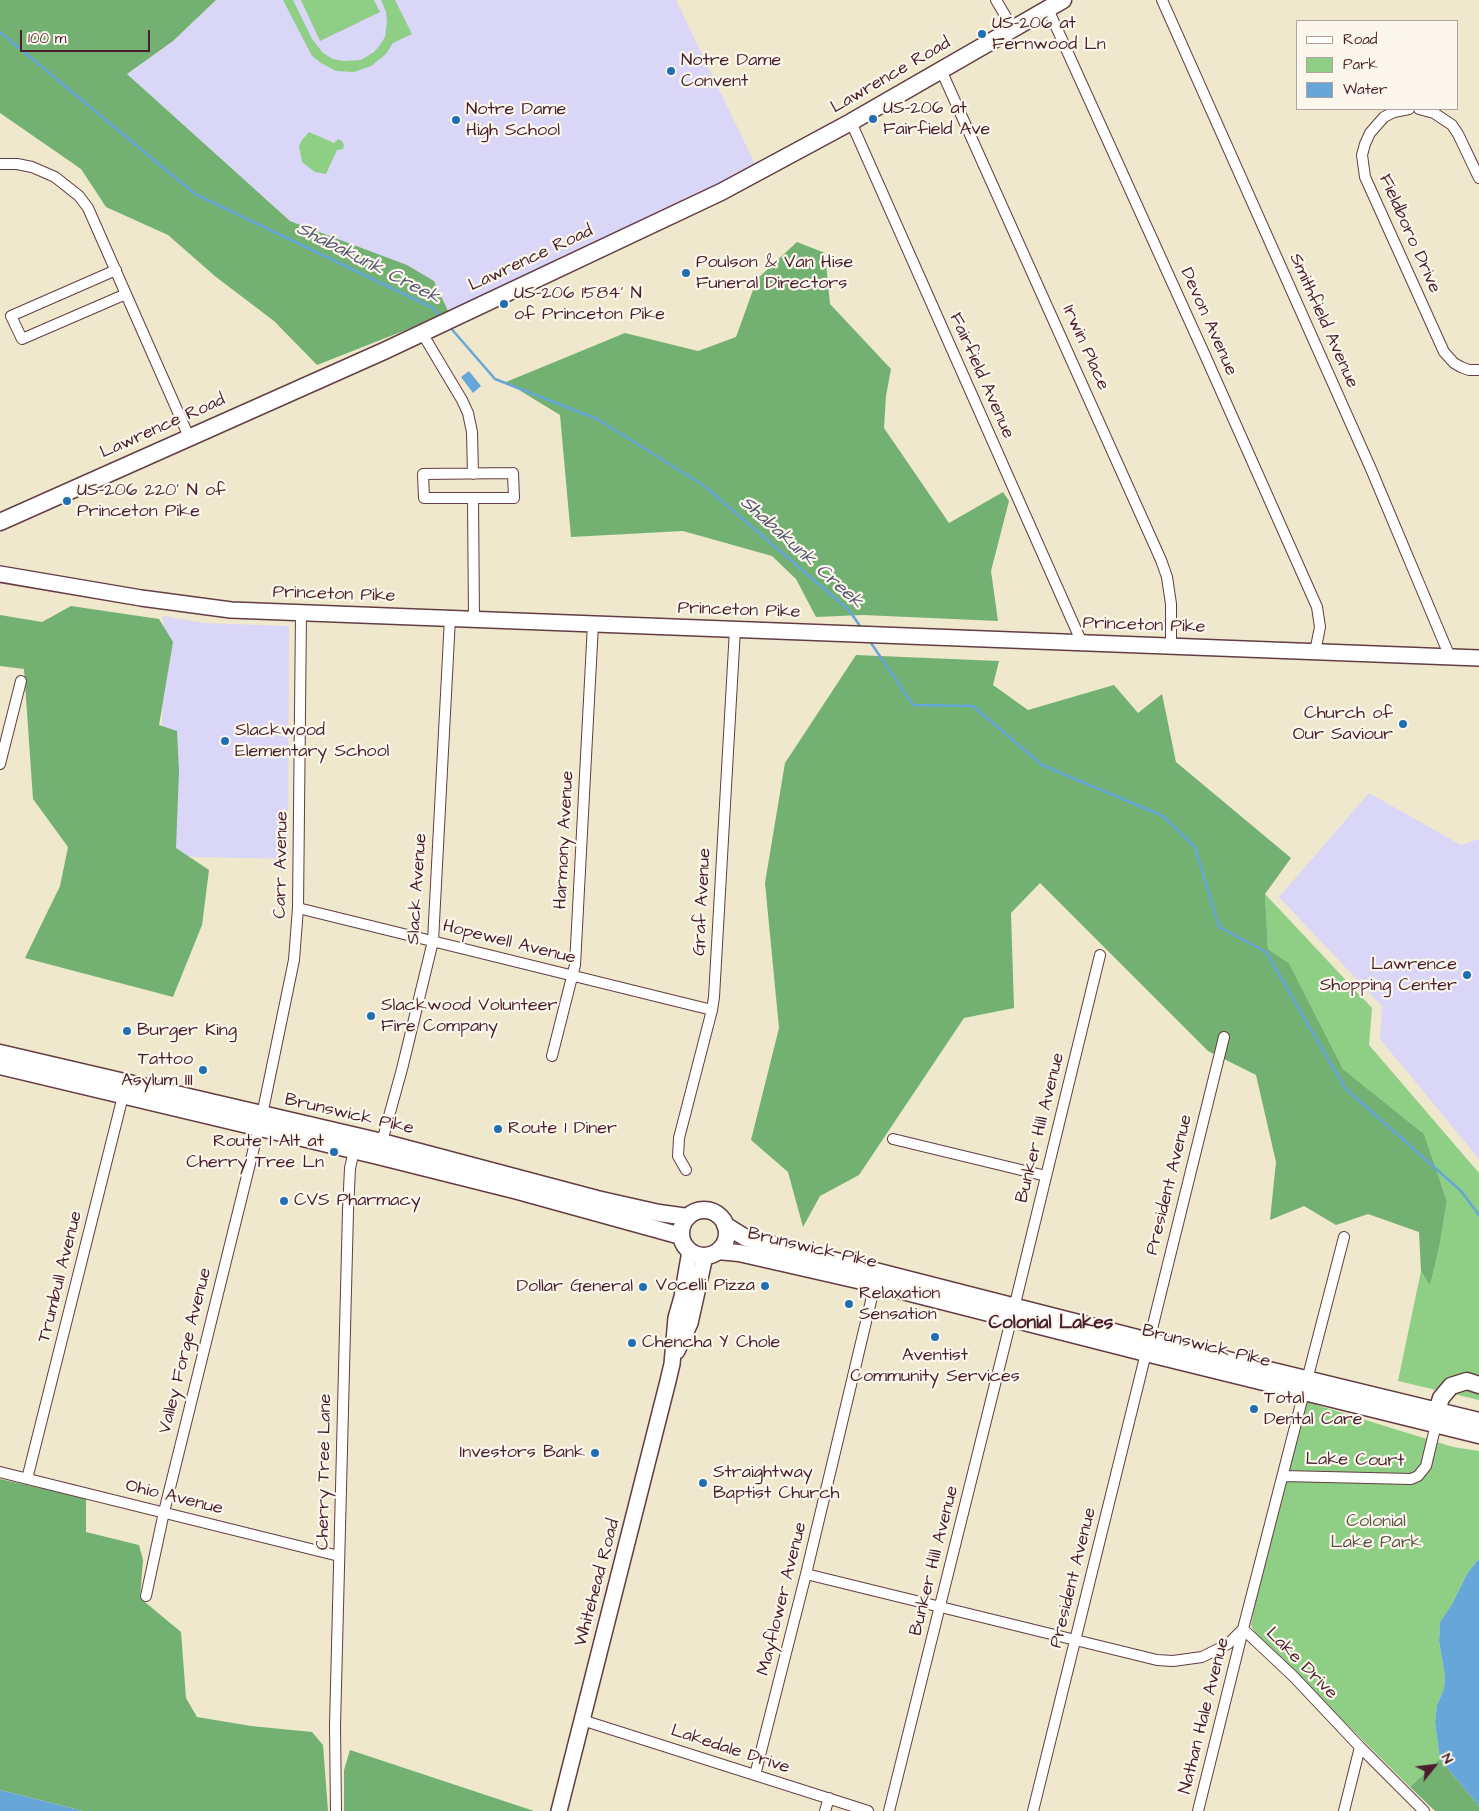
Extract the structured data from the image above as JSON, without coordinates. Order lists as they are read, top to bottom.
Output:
{
  "streets": {
    "main road": [
      "Lawrence Road",
      "Princeton Pike",
      "Brunswick Pike",
      "Whitehead Road"
    ],
    "street": [
      "Fieldboro Drive",
      "Smithfield Avenue",
      "Devon Avenue",
      "Irwin Place",
      "Fairfield Avenue",
      "Harmony Avenue",
      "Carr Avenue",
      "Slack Avenue",
      "Graf Avenue",
      "Hopewell Avenue",
      "Bunker Hill Avenue",
      "President Avenue",
      "Trumbull Avenue",
      "Valley Forge Avenue",
      "Lake Court",
      "Cherry Tree Lane",
      "Ohio Avenue",
      "Mayflower Avenue",
      "Lake Drive",
      "Nathan Hale Avenue",
      "Lakedale Drive"
    ]
  },
  "crossings": [
    ["Lawrence Road", "Devon Avenue"],
    ["Lawrence Road", "Irwin Place"],
    ["Lawrence Road", "Fairfield Avenue"],
    ["Smithfield Avenue", "Princeton Pike"],
    ["Devon Avenue", "Princeton Pike"],
    ["Irwin Place", "Princeton Pike"],
    ["Fairfield Avenue", "Princeton Pike"],
    ["Princeton Pike", "Harmony Avenue"],
    ["Princeton Pike", "Carr Avenue"],
    ["Princeton Pike", "Slack Avenue"],
    ["Princeton Pike", "Graf Avenue"],
    ["Harmony Avenue", "Hopewell Avenue"],
    ["Carr Avenue", "Hopewell Avenue"],
    ["Carr Avenue", "Brunswick Pike"],
    ["Carr Avenue", "Valley Forge Avenue"],
    ["Slack Avenue", "Hopewell Avenue"],
    ["Slack Avenue", "Brunswick Pike"],
    ["Graf Avenue", "Hopewell Avenue"],
    ["Brunswick Pike", "Bunker Hill Avenue"],
    ["Brunswick Pike", "President Avenue"],
    ["Brunswick Pike", "Trumbull Avenue"],
    ["Brunswick Pike", "Valley Forge Avenue"],
    ["Brunswick Pike", "Lake Court"],
    ["Brunswick Pike", "Cherry Tree Lane"],
    ["Brunswick Pike", "Whitehead Road"],
    ["Brunswick Pike", "Mayflower Avenue"],
    ["Brunswick Pike", "Lake Drive"],
    ["Trumbull Avenue", "Ohio Avenue"],
    ["Valley Forge Avenue", "Ohio Avenue"],
    ["Lake Court", "Lake Drive"],
    ["Cherry Tree Lane", "Ohio Avenue"],
    ["Whitehead Road", "Lakedale Drive"],
    ["Mayflower Avenue", "Lakedale Drive"],
    ["Lake Drive", "Nathan Hale Avenue"]
  ],
  "districts": ["Colonial Lakes"],
  "water": ["Shabakunk Creek"],
  "parks": ["Colonial Lake Park"],
  "places": [
    "US-206 at Fernwood Ln",
    "Notre Dame Convent",
    "US-206 at Fairfield Ave",
    "Notre Dame High School",
    "Poulson & Van Hise Funeral Directors",
    "US-206 1584' N of Princeton Pike",
    "US-206 220' N of Princeton Pike",
    "Church of Our Saviour",
    "Slackwood Elementary School",
    "Lawrence Shopping Center",
    "Slackwood Volunteer Fire Company",
    "Burger King",
    "Tattoo Asylum III",
    "Route 1 Diner",
    "Route 1 Alt at Cherry Tree Ln",
    "CVS Pharmacy",
    "Vocelli Pizza",
    "Dollar General",
    "Relaxation Sensation",
    "Aventist Community Services",
    "Chencha Y Chole",
    "Total Dental Care",
    "Investors Bank",
    "Straightway Baptist Church"
  ],
  "legend": ["Road", "Park", "Water"],
  "scale_bar": "100 m",
  "north": "top right"
}
